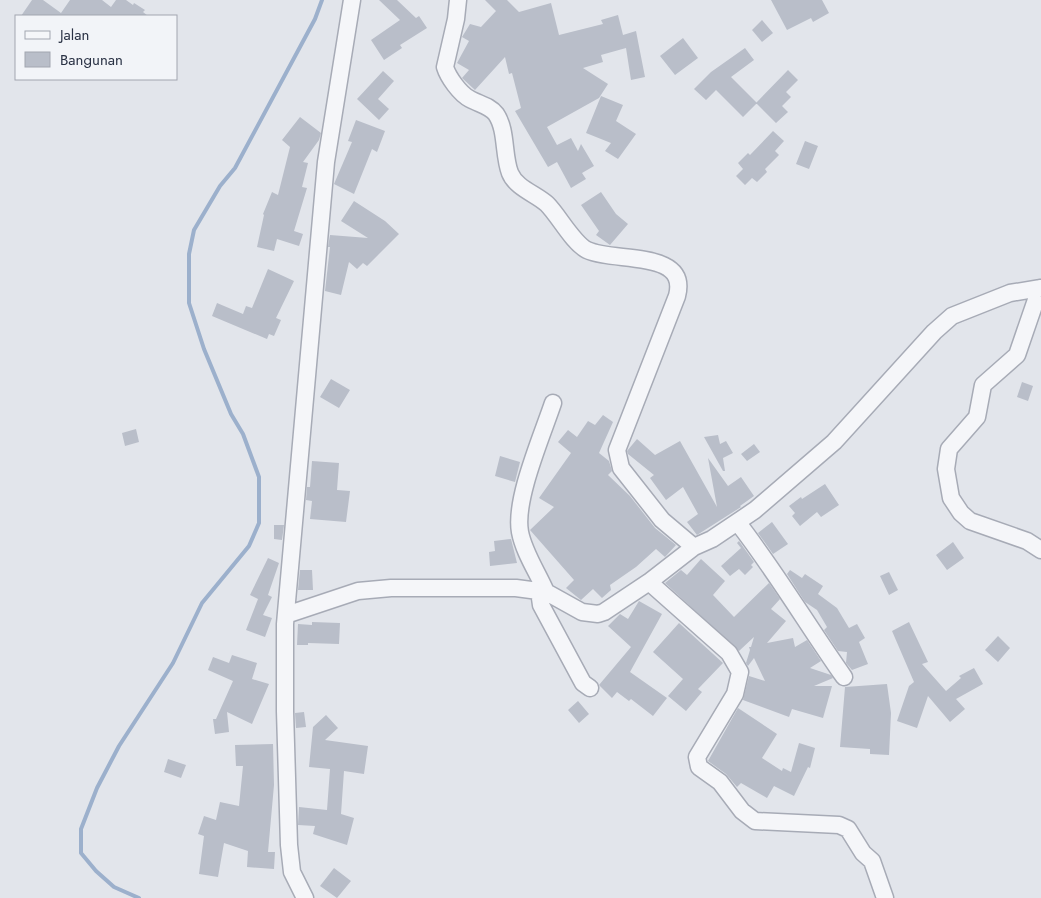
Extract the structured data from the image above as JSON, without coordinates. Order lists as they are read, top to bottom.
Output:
{
  "legend": ["Jalan", "Bangunan"]
}
